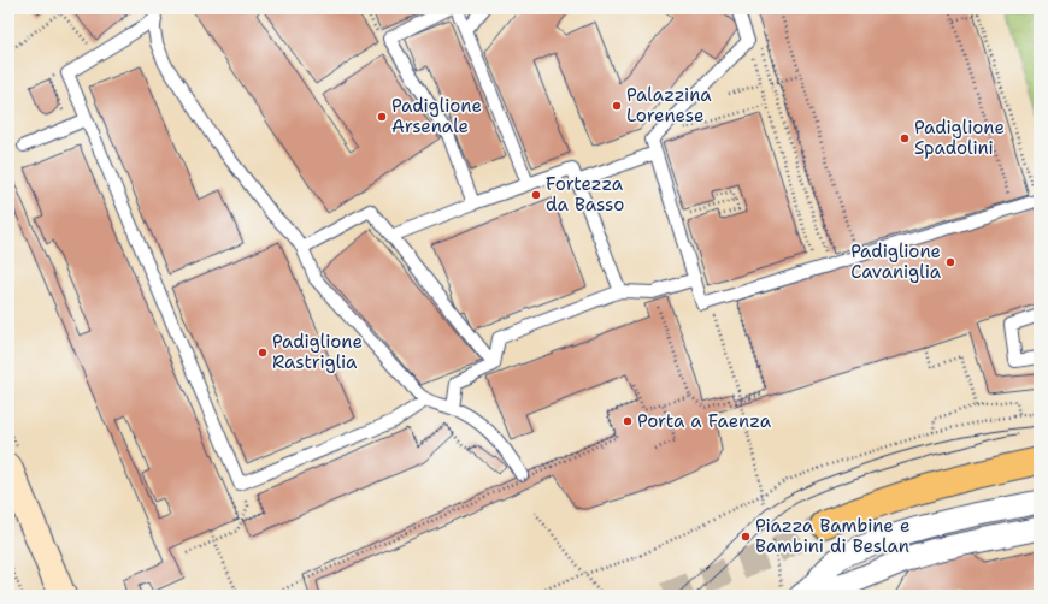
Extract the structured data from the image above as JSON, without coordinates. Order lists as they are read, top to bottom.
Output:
{
  "places": [
    "Palazzina Lorenese",
    "Padiglione Arsenale",
    "Padiglione Spadolini",
    "Fortezza da Basso",
    "Padiglione Cavaniglia",
    "Padiglione Rastriglia",
    "Porta a Faenza",
    "Piazza Bambine e Bambini di Beslan"
  ]
}
